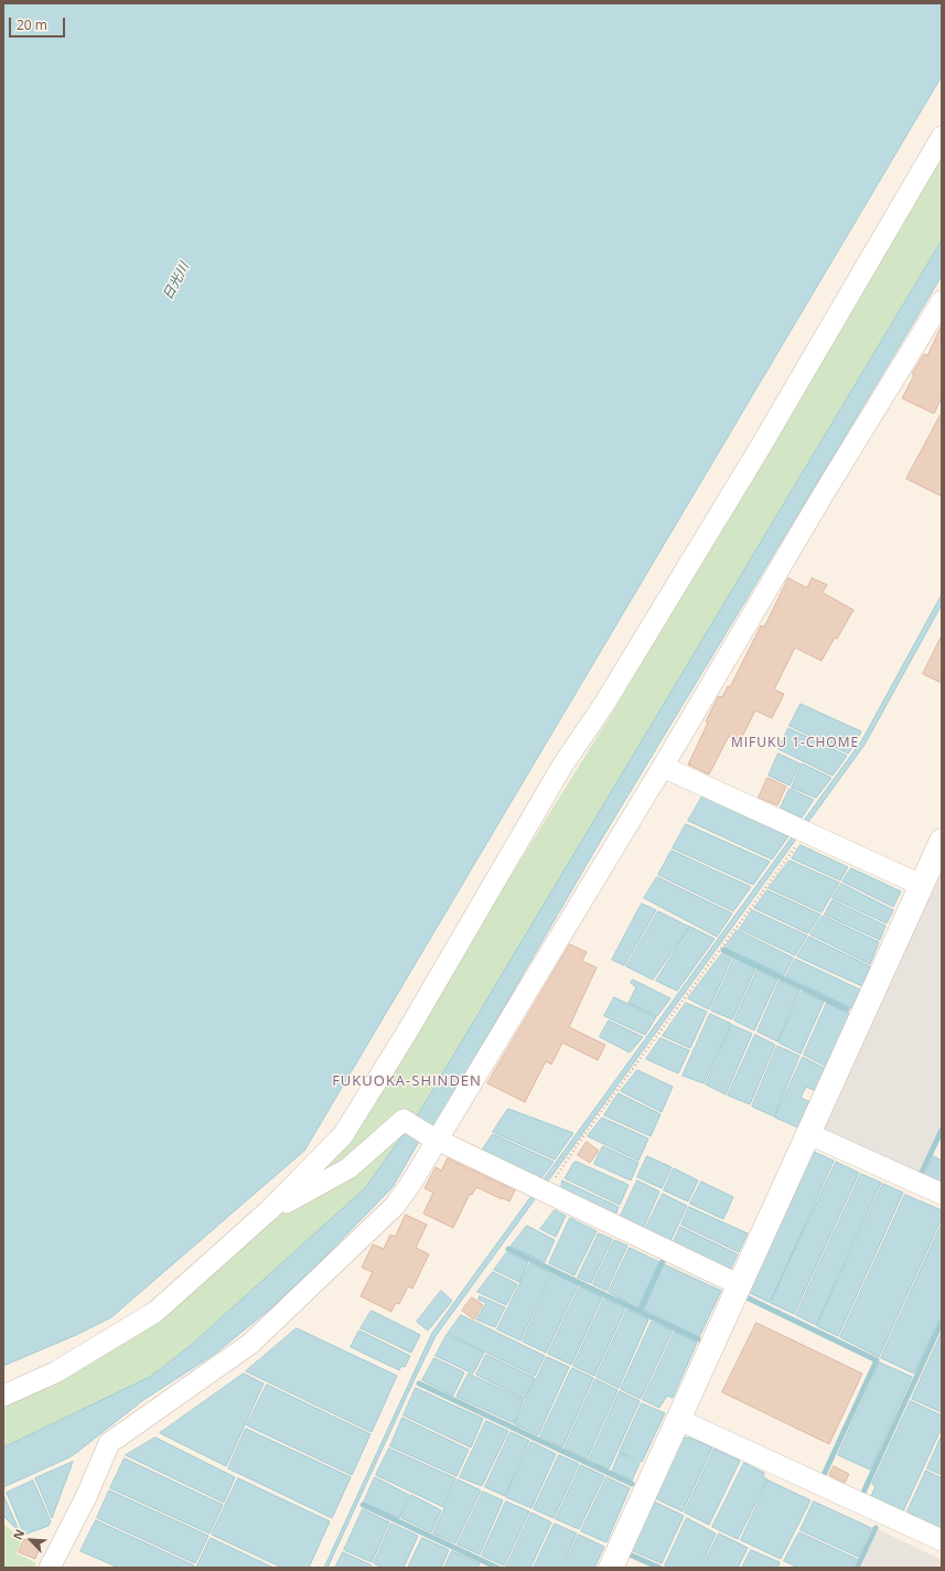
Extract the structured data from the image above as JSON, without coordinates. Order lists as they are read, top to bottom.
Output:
{
  "districts": ["MIFUKU 1-CHOME", "FUKUOKA-SHINDEN"],
  "water": ["日光川"],
  "scale_bar": "20 m",
  "north": "top left"
}
